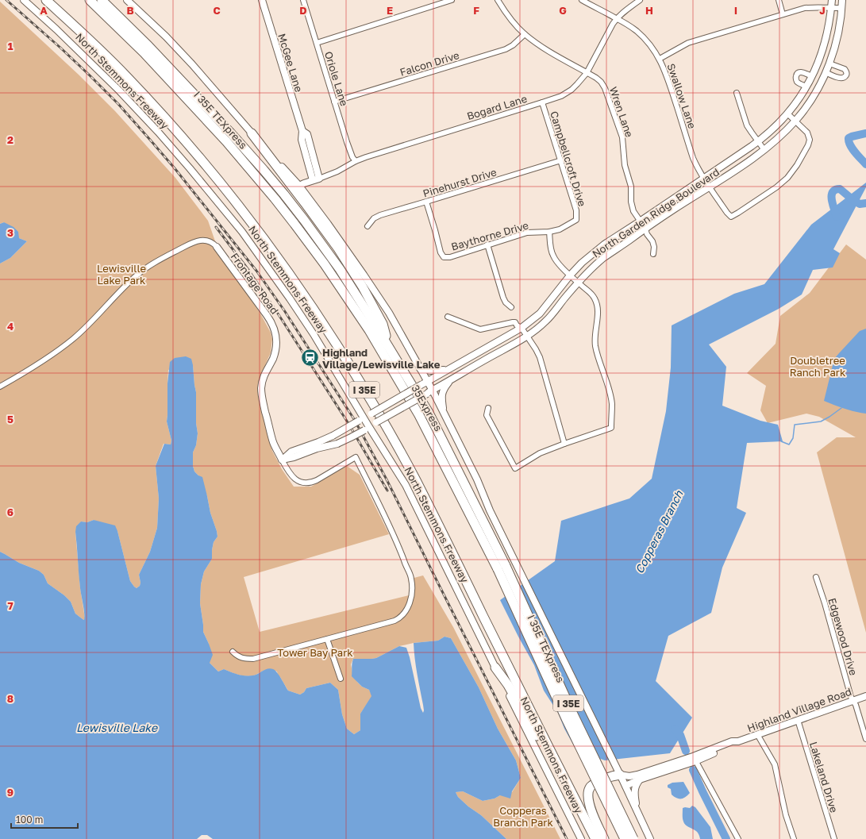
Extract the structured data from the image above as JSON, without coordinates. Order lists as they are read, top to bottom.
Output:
{
  "streets": {
    "highway": [
      "North Stemmons Freeway",
      "I 35E TEXpress",
      "I 35E",
      "35Express"
    ],
    "main road": [
      "McGee Lane",
      "North Garden Ridge Boulevard",
      "Frontage Road",
      "Highland Village Road"
    ],
    "street": [
      "Falcon Drive",
      "Oriole Lane",
      "Swallow Lane",
      "Bogard Lane",
      "Wren Lane",
      "Campbellcroft Drive",
      "Pinehurst Drive",
      "Baythorne Drive",
      "Edgewood Drive",
      "Lakeland Drive"
    ]
  },
  "crossings": [
    ["McGee Lane", "Bogard Lane"],
    ["Falcon Drive", "Oriole Lane"],
    ["Falcon Drive", "Wren Lane"],
    ["Oriole Lane", "Bogard Lane"],
    ["North Stemmons Freeway", "North Garden Ridge Boulevard"],
    ["Swallow Lane", "Bogard Lane"],
    ["Swallow Lane", "North Garden Ridge Boulevard"],
    ["Bogard Lane", "Wren Lane"],
    ["Bogard Lane", "Campbellcroft Drive"],
    ["Wren Lane", "North Garden Ridge Boulevard"],
    ["I 35E TEXpress", "I 35E"],
    ["I 35E TEXpress", "35Express"],
    ["Campbellcroft Drive", "Pinehurst Drive"],
    ["Campbellcroft Drive", "Baythorne Drive"],
    ["Pinehurst Drive", "Baythorne Drive"],
    ["North Garden Ridge Boulevard", "Frontage Road"],
    ["I 35E", "35Express"],
    ["Edgewood Drive", "Highland Village Road"],
    ["Highland Village Road", "Lakeland Drive"]
  ],
  "water": ["Copperas Branch", "Lewisville Lake"],
  "parks": [
    "Lewisville Lake Park",
    "Doubletree Ranch Park",
    "Tower Bay Park",
    "Copperas Branch Park"
  ],
  "places": {
    "station": ["Highland Village/Lewisville Lake"]
  },
  "scale_bar": "100 m",
  "grid": {
    "columns": [
      "A",
      "B",
      "C",
      "D",
      "E",
      "F",
      "G",
      "H",
      "I",
      "J"
    ],
    "rows": [
      "1",
      "2",
      "3",
      "4",
      "5",
      "6",
      "7",
      "8",
      "9"
    ]
  }
}
